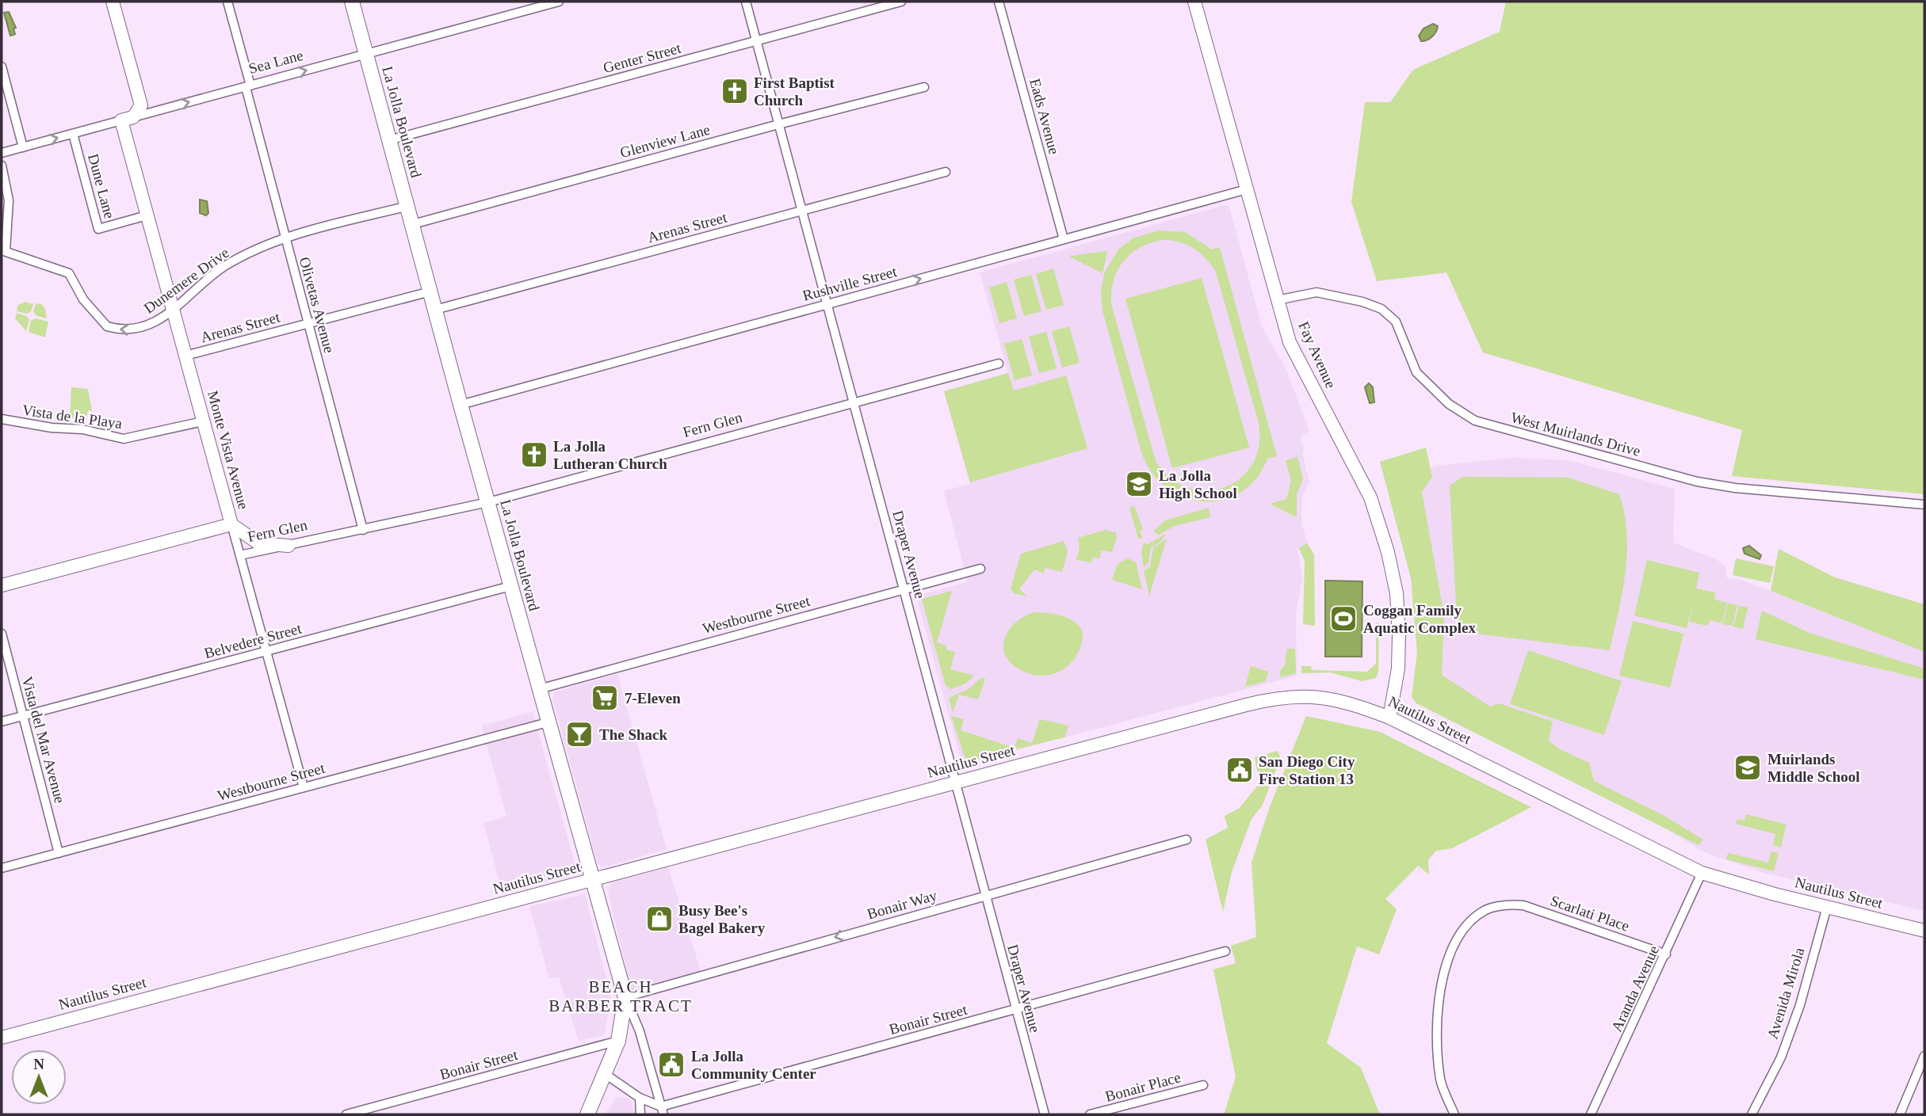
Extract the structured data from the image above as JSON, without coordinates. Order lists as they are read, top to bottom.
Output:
{
  "streets": {
    "main road": ["La Jolla Boulevard"],
    "street": [
      "Genter Street",
      "Sea Lane",
      "Eads Avenue",
      "Glenview Lane",
      "Dune Lane",
      "Arenas Street",
      "Dunemere Drive",
      "Rushville Street",
      "Olivetas Avenue",
      "Fay Avenue",
      "Vista de la Playa",
      "Fern Glen",
      "West Muirlands Drive",
      "Monte Vista Avenue",
      "Draper Avenue",
      "Westbourne Street",
      "Belvedere Street",
      "Nautilus Street",
      "Vista del Mar Avenue",
      "Bonair Way",
      "Scarlati Place",
      "Aranda Avenue",
      "Avenida Mirola",
      "Bonair Street",
      "Bonair Place"
    ]
  },
  "crossings": [
    ["Genter Street", "La Jolla Boulevard"],
    ["Genter Street", "Draper Avenue"],
    ["Sea Lane", "La Jolla Boulevard"],
    ["Sea Lane", "Dune Lane"],
    ["Sea Lane", "Olivetas Avenue"],
    ["Sea Lane", "Monte Vista Avenue"],
    ["Eads Avenue", "Rushville Street"],
    ["La Jolla Boulevard", "Glenview Lane"],
    ["La Jolla Boulevard", "Arenas Street"],
    ["La Jolla Boulevard", "Dunemere Drive"],
    ["La Jolla Boulevard", "Rushville Street"],
    ["La Jolla Boulevard", "Fern Glen"],
    ["La Jolla Boulevard", "Westbourne Street"],
    ["La Jolla Boulevard", "Belvedere Street"],
    ["La Jolla Boulevard", "Nautilus Street"],
    ["La Jolla Boulevard", "Bonair Way"],
    ["La Jolla Boulevard", "Bonair Street"],
    ["Glenview Lane", "Draper Avenue"],
    ["Dune Lane", "Monte Vista Avenue"],
    ["Arenas Street", "Olivetas Avenue"],
    ["Arenas Street", "Monte Vista Avenue"],
    ["Arenas Street", "Draper Avenue"],
    ["Dunemere Drive", "Olivetas Avenue"],
    ["Dunemere Drive", "Monte Vista Avenue"],
    ["Rushville Street", "Fay Avenue"],
    ["Rushville Street", "Draper Avenue"],
    ["Olivetas Avenue", "Fern Glen"],
    ["Fay Avenue", "West Muirlands Drive"],
    ["Fay Avenue", "Nautilus Street"],
    ["Vista de la Playa", "Monte Vista Avenue"],
    ["Fern Glen", "Monte Vista Avenue"],
    ["Fern Glen", "Draper Avenue"],
    ["Monte Vista Avenue", "Westbourne Street"],
    ["Monte Vista Avenue", "Belvedere Street"],
    ["Draper Avenue", "Westbourne Street"],
    ["Draper Avenue", "Nautilus Street"],
    ["Draper Avenue", "Bonair Way"],
    ["Draper Avenue", "Bonair Street"],
    ["Westbourne Street", "Vista del Mar Avenue"],
    ["Belvedere Street", "Vista del Mar Avenue"],
    ["Nautilus Street", "Aranda Avenue"],
    ["Nautilus Street", "Avenida Mirola"],
    ["Scarlati Place", "Aranda Avenue"]
  ],
  "one_way": ["Sea Lane", "Bonair Way"],
  "districts": ["BEACH BARBER TRACT"],
  "places": {
    "church": ["First Baptist Church", "La Jolla Lutheran Church"],
    "school or university": ["La Jolla High School", "Muirlands Middle School"],
    "sports": ["Coggan Family Aquatic Complex"],
    "supermarket": ["7-Eleven"],
    "bar": ["The Shack"],
    "public building": ["San Diego City Fire Station 13", "La Jolla Community Center"],
    "shop": ["Busy Bee's Bagel Bakery"]
  },
  "north": "top"
}
